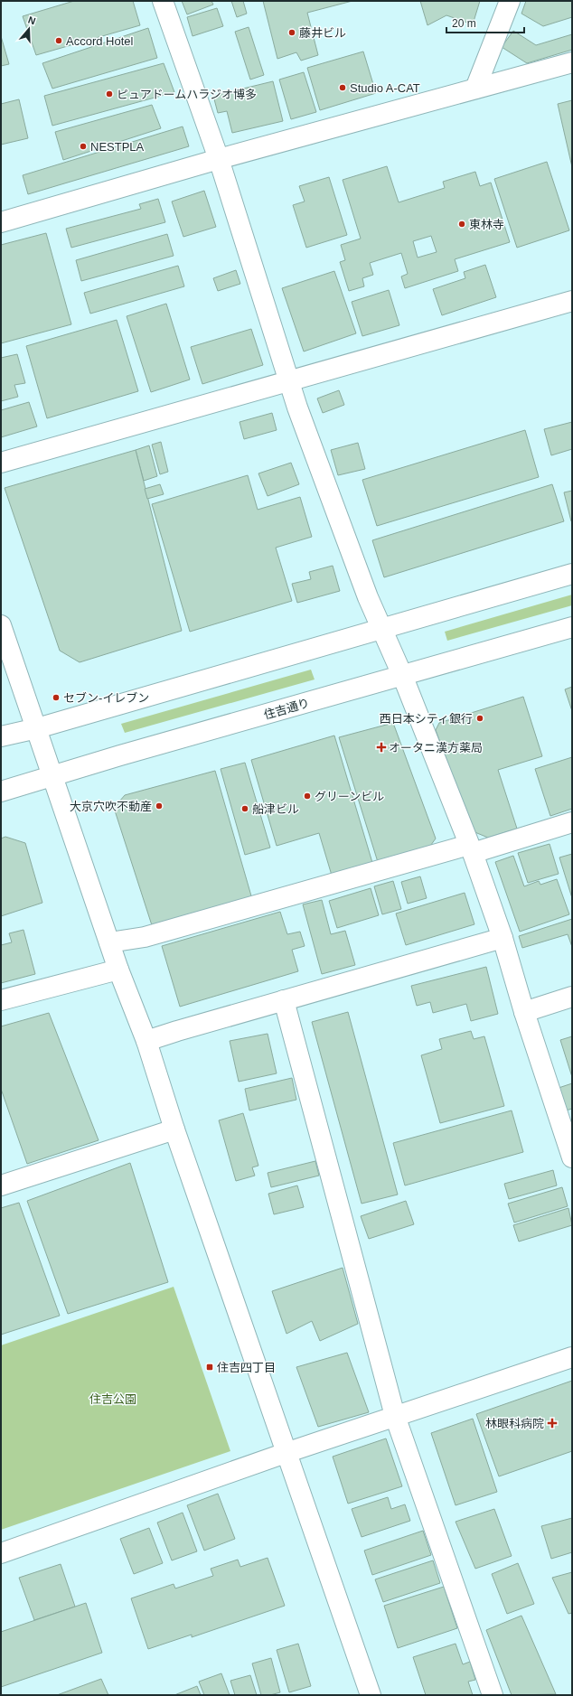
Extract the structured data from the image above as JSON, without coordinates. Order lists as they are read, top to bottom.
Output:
{
  "streets": {
    "street": ["住吉通り"]
  },
  "parks": ["住吉公園"],
  "places": {
    "other": [
      "藤井ビル",
      "Accord Hotel",
      "Studio A-CAT",
      "ピュアドームハラジオ博多",
      "NESTPLA",
      "東林寺",
      "セブン-イレブン",
      "西日本シティ銀行",
      "グリーンビル",
      "大京穴吹不動産",
      "船津ビル"
    ],
    "health": ["オータニ漢方薬局", "林眼科病院"],
    "transit": ["住吉四丁目"]
  },
  "scale_bar": "20 m",
  "north": "top"
}
